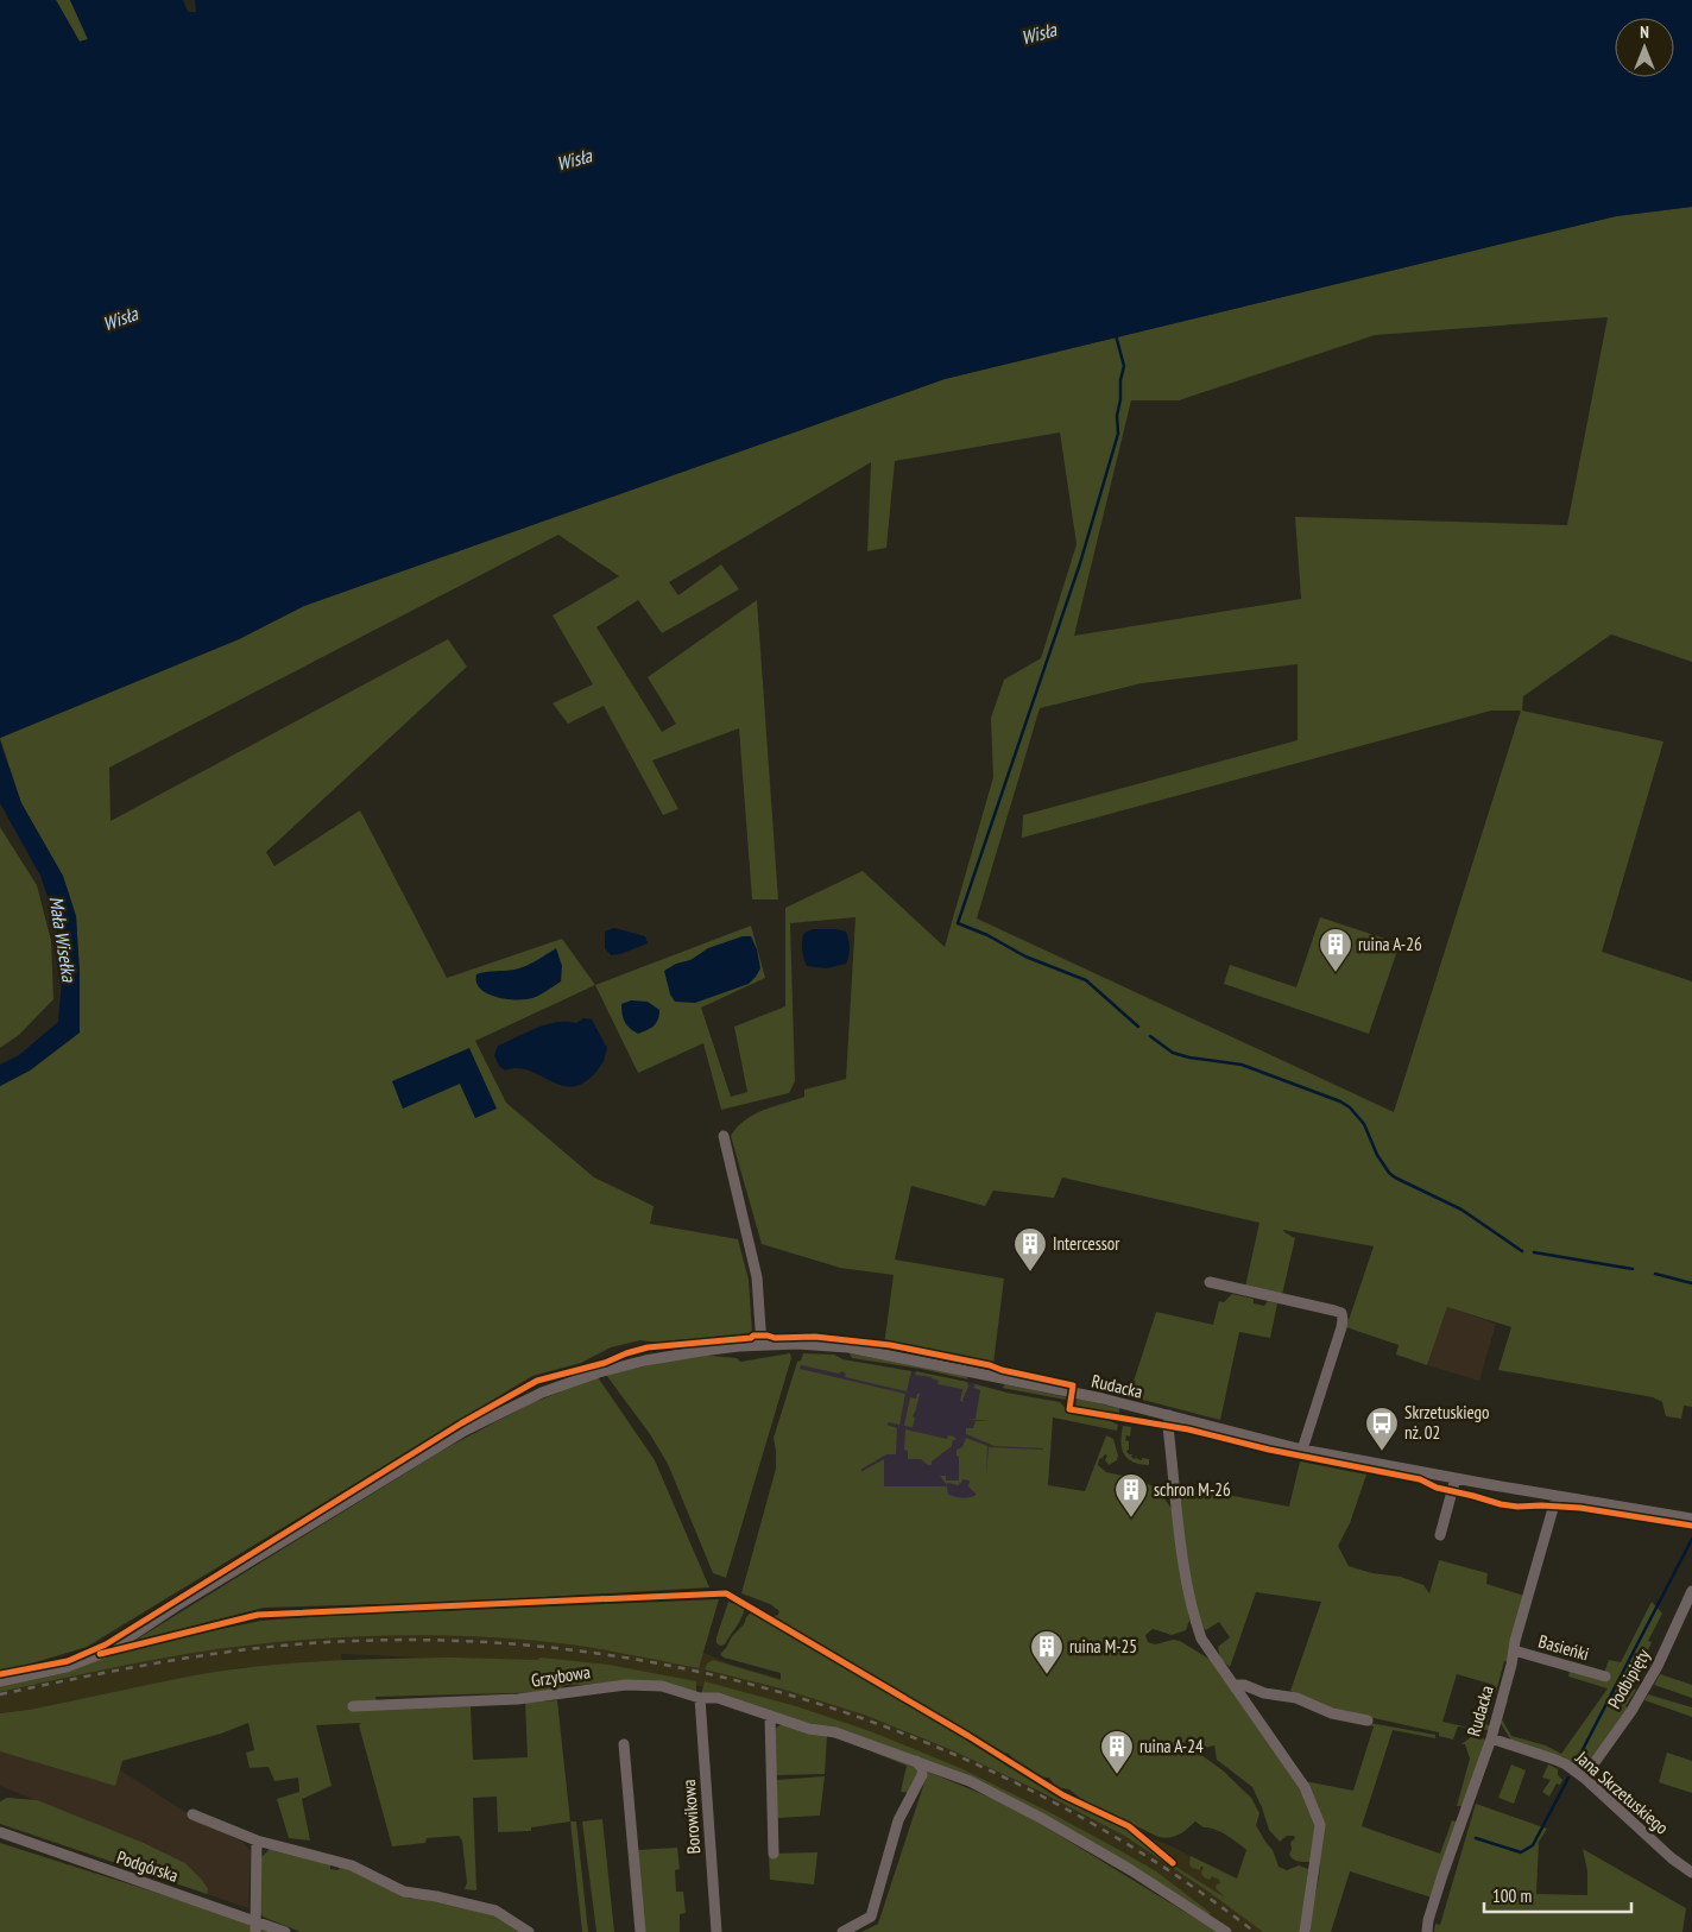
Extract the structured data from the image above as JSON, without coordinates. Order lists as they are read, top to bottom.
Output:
{
  "streets": {
    "street": [
      "Rudacka",
      "Basieńki",
      "Grzybowa",
      "Podbipięty",
      "Jana Skrzetuskiego",
      "Borowikowa",
      "Podgórska"
    ]
  },
  "crossings": [
    ["Rudacka", "Basieńki"],
    ["Rudacka", "Jana Skrzetuskiego"],
    ["Grzybowa", "Borowikowa"],
    ["Podbipięty", "Jana Skrzetuskiego"]
  ],
  "water": ["Wisła", "Mała Wisełka"],
  "places": {
    "building": [
      "ruina A-26",
      "Intercessor",
      "schron M-26",
      "ruina M-25",
      "ruina A-24"
    ],
    "bus stop": ["Skrzetuskiego nż. 02"]
  },
  "scale_bar": "100 m",
  "north": "top"
}
